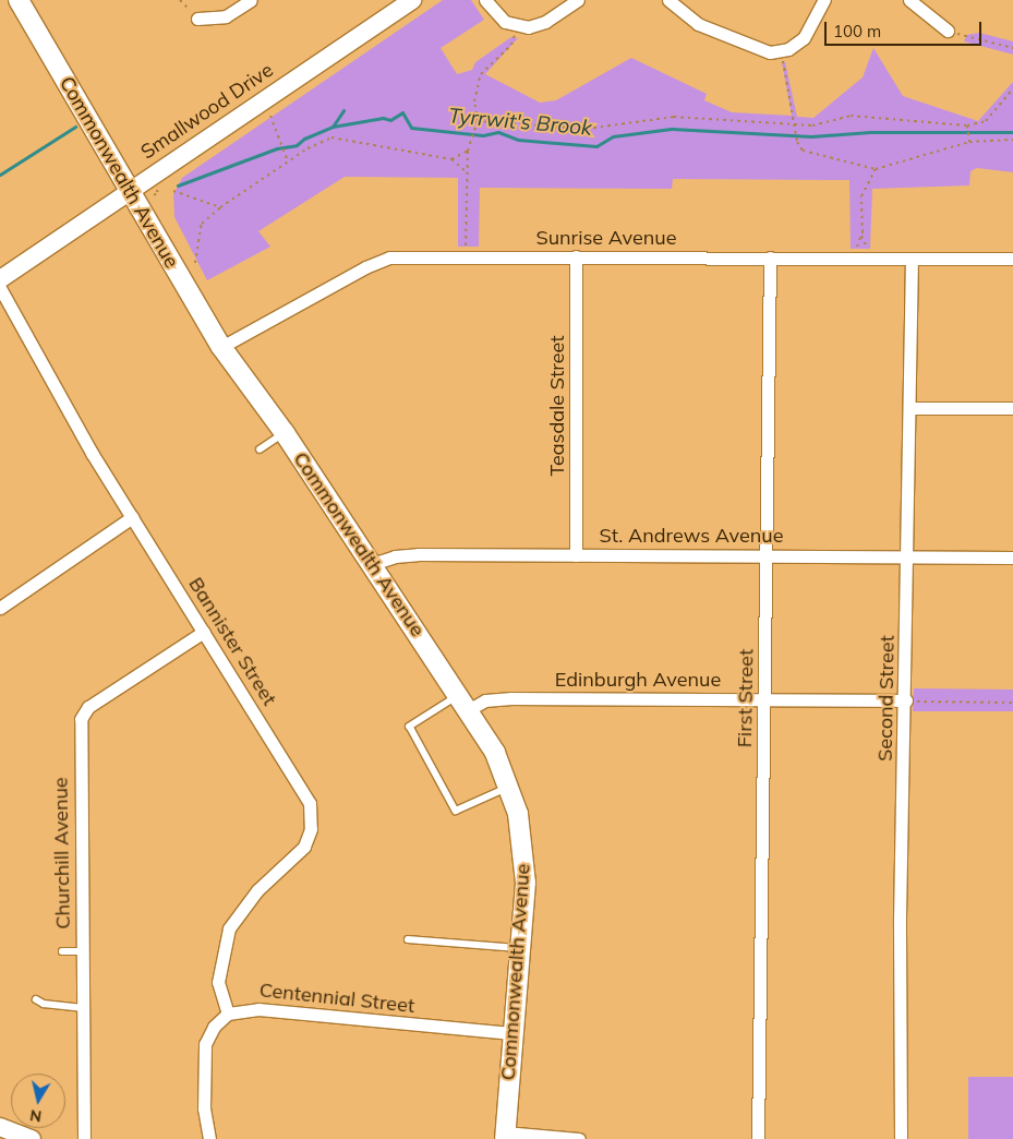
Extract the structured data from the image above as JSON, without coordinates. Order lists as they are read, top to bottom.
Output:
{
  "streets": {
    "main road": ["Commonwealth Avenue"],
    "street": [
      "Smallwood Drive",
      "Sunrise Avenue",
      "Teasdale Street",
      "St. Andrews Avenue",
      "Bannister Street",
      "Edinburgh Avenue",
      "First Street",
      "Second Street",
      "Churchill Avenue",
      "Centennial Street"
    ]
  },
  "crossings": [
    ["Smallwood Drive", "Commonwealth Avenue"],
    ["Commonwealth Avenue", "Sunrise Avenue"],
    ["Commonwealth Avenue", "St. Andrews Avenue"],
    ["Commonwealth Avenue", "Edinburgh Avenue"],
    ["Commonwealth Avenue", "Centennial Street"],
    ["Sunrise Avenue", "Teasdale Street"],
    ["Sunrise Avenue", "First Street"],
    ["Sunrise Avenue", "Second Street"],
    ["Teasdale Street", "St. Andrews Avenue"],
    ["St. Andrews Avenue", "First Street"],
    ["St. Andrews Avenue", "Second Street"],
    ["Bannister Street", "Churchill Avenue"],
    ["Bannister Street", "Centennial Street"],
    ["Edinburgh Avenue", "First Street"],
    ["Edinburgh Avenue", "Second Street"]
  ],
  "water": ["Tyrrwit's Brook"],
  "scale_bar": "100 m",
  "north": "bottom"
}
